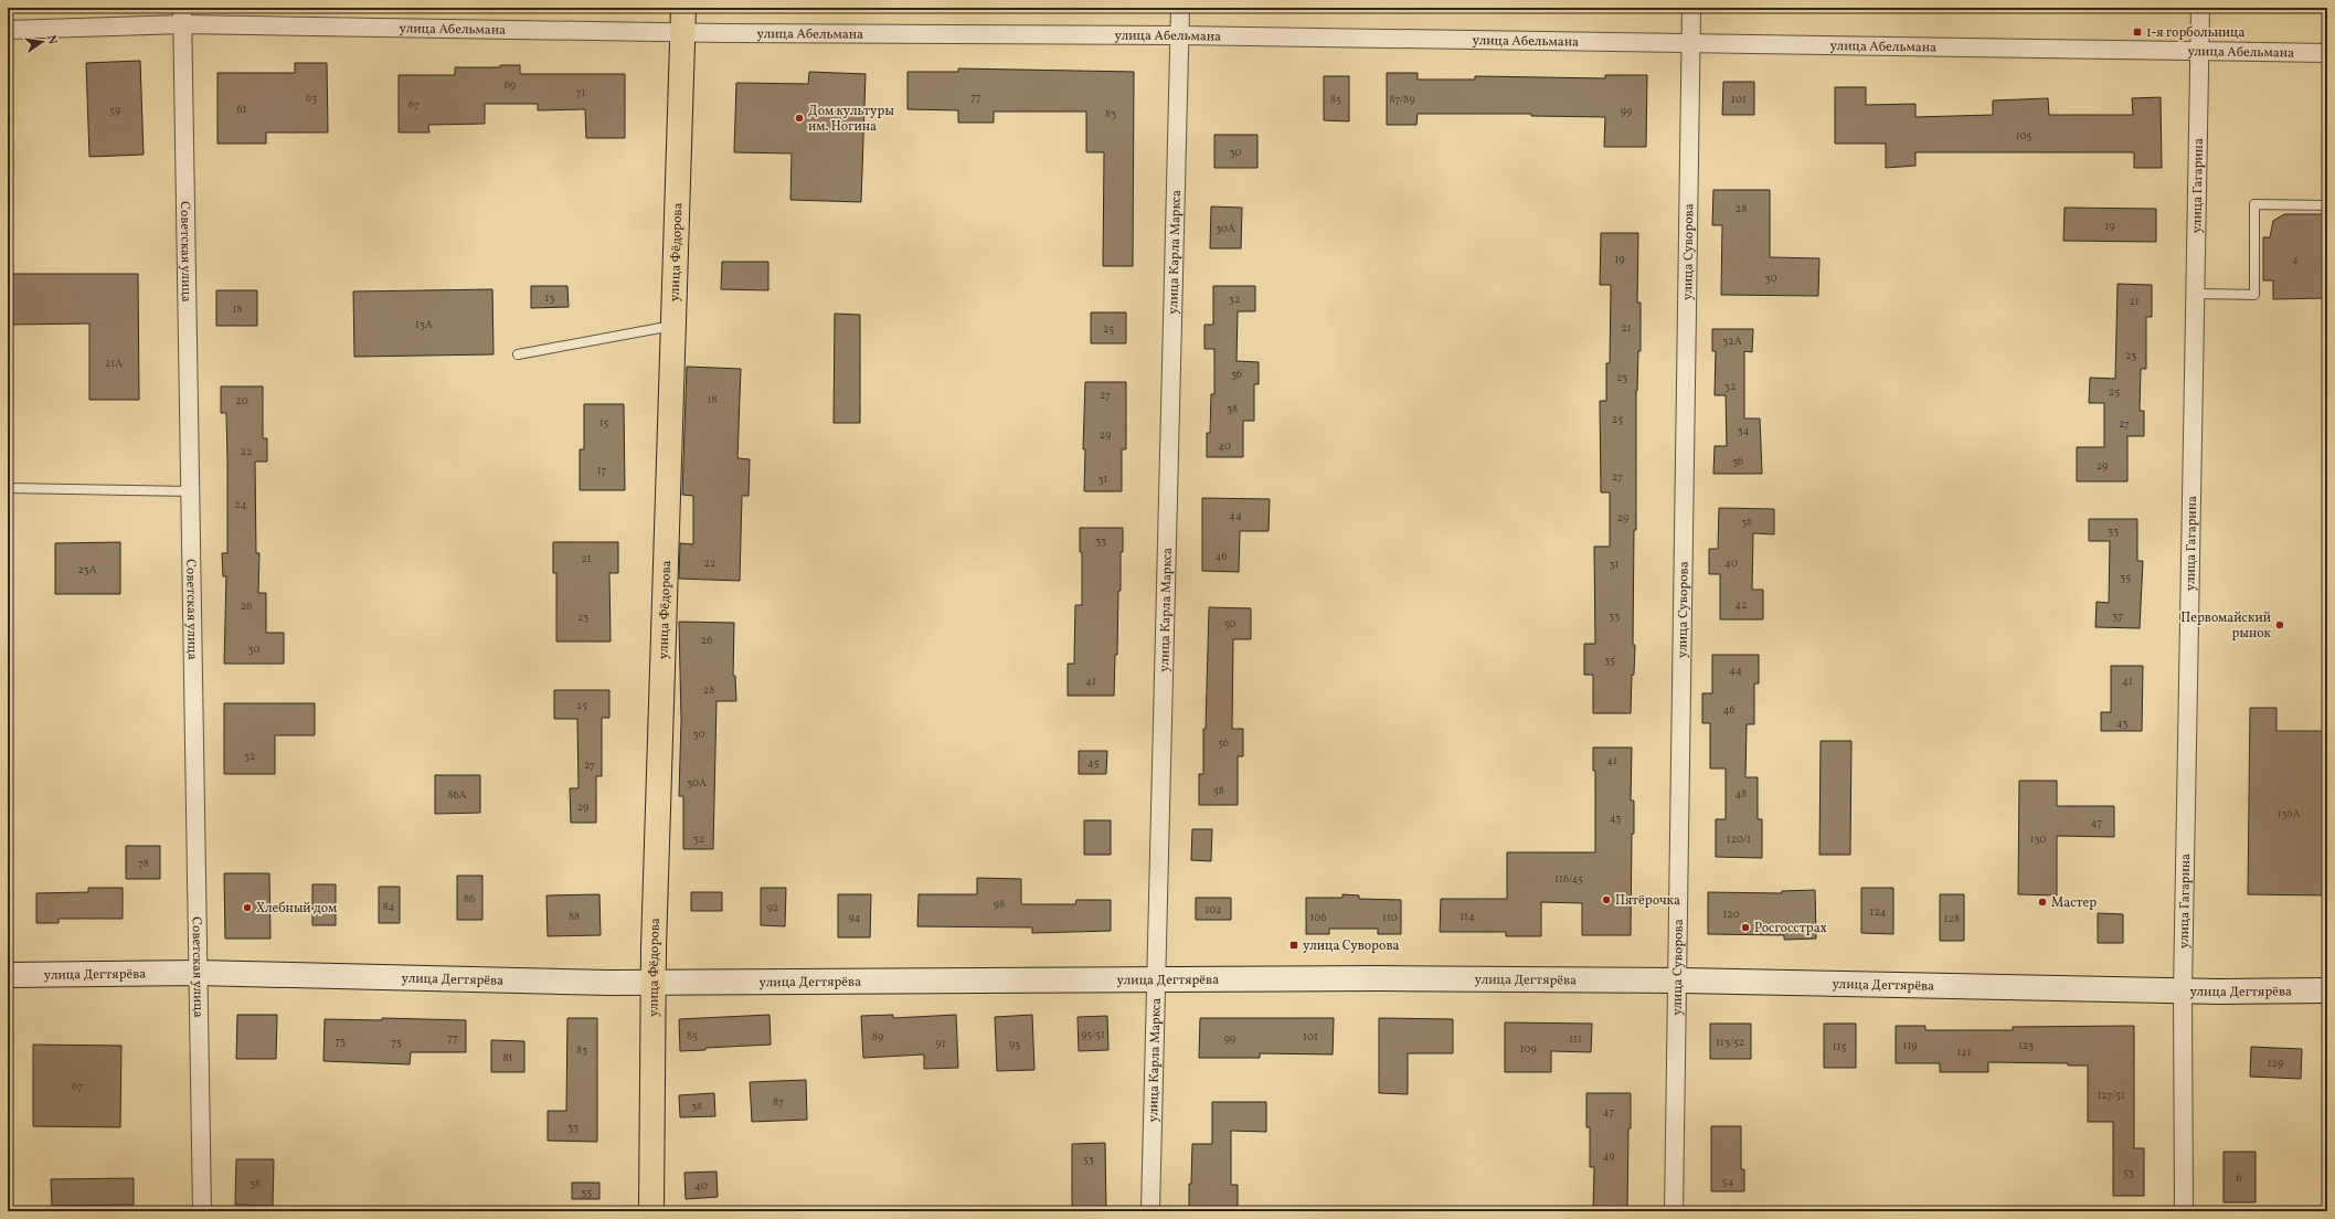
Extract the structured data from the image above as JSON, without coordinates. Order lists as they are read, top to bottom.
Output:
{
  "streets": {
    "main road": ["улица Фёдорова", "улица Дегтярёва"],
    "street": [
      "улица Абельмана",
      "улица Гагарина",
      "Советская улица",
      "улица Карла Маркса",
      "улица Суворова"
    ]
  },
  "crossings": [
    ["улица Абельмана", "улица Гагарина"],
    ["улица Абельмана", "Советская улица"],
    ["улица Абельмана", "улица Фёдорова"],
    ["улица Абельмана", "улица Карла Маркса"],
    ["улица Абельмана", "улица Суворова"],
    ["улица Гагарина", "улица Дегтярёва"],
    ["Советская улица", "улица Дегтярёва"],
    ["улица Фёдорова", "улица Дегтярёва"],
    ["улица Карла Маркса", "улица Дегтярёва"],
    ["улица Суворова", "улица Дегтярёва"]
  ],
  "places": {
    "transit": ["1-я горбольница", "улица Суворова"],
    "other": [
      "Дом культуры им. Ногина",
      "Первомайский рынок",
      "Пятёрочка",
      "Мастер",
      "Хлебный дом",
      "Росгосстрах"
    ]
  },
  "house_numbers": [
    "69",
    "71",
    "77",
    "63",
    "85",
    "87/89",
    "101",
    "67",
    "61",
    "59",
    "99",
    "83",
    "105",
    "30",
    "28",
    "19",
    "30А",
    "19",
    "4",
    "30",
    "13",
    "32",
    "21",
    "18",
    "13А",
    "21",
    "25",
    "32А",
    "23",
    "21А",
    "36",
    "23",
    "32",
    "25",
    "27",
    "18",
    "20",
    "38",
    "25",
    "15",
    "27",
    "34",
    "29",
    "40",
    "22",
    "36",
    "29",
    "17",
    "27",
    "31",
    "24",
    "44",
    "29",
    "38",
    "33",
    "33",
    "46",
    "21",
    "22",
    "40",
    "31",
    "23А",
    "35",
    "42",
    "26",
    "33",
    "37",
    "23",
    "50",
    "26",
    "30",
    "35",
    "44",
    "41",
    "41",
    "28",
    "25",
    "46",
    "43",
    "30",
    "56",
    "32",
    "41",
    "45",
    "27",
    "30А",
    "58",
    "48",
    "86А",
    "29",
    "136А",
    "43",
    "47",
    "32",
    "120/1",
    "130",
    "78",
    "116/45",
    "86",
    "98",
    "84",
    "92",
    "102",
    "124",
    "120",
    "88",
    "114",
    "94",
    "106",
    "110",
    "128",
    "95/51",
    "85",
    "89",
    "101",
    "77",
    "99",
    "111",
    "73",
    "75",
    "113/52",
    "91",
    "93",
    "119",
    "123",
    "115",
    "109",
    "83",
    "121",
    "81",
    "129",
    "67",
    "127/51",
    "87",
    "38",
    "47",
    "33",
    "49",
    "53",
    "53",
    "6",
    "54",
    "38",
    "40",
    "35"
  ],
  "north": "right"
}
